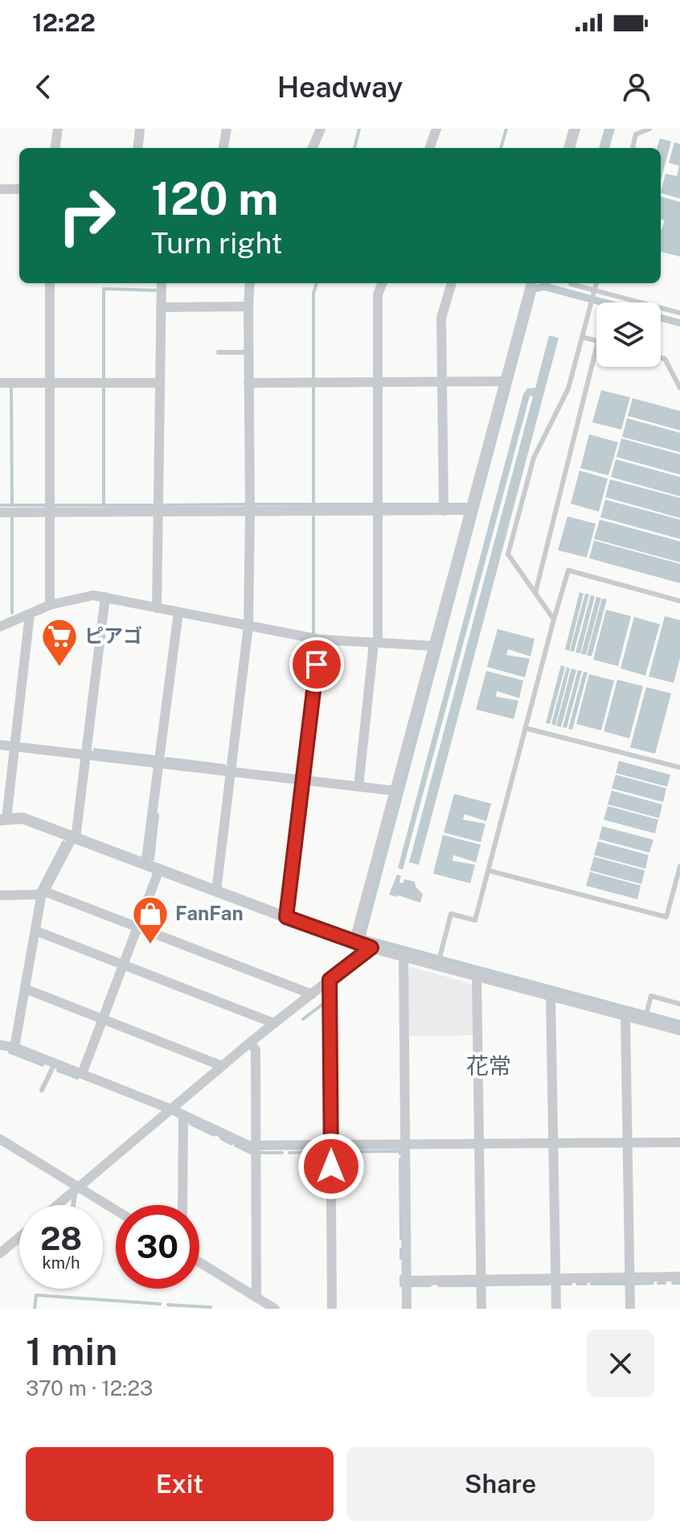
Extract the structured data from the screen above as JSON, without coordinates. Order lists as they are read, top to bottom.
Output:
{
  "districts": ["花常"],
  "places": {
    "supermarket": ["ピアゴ"],
    "shop": ["FanFan"]
  },
  "page": {
    "status": "12:22",
    "header": "Headway",
    "turn": ["120 m", "Turn right"],
    "speed": "28 km/h",
    "limit": "30",
    "heading": ["1 min", "370 m · 12:23"],
    "buttons": ["Exit", "Share"]
  }
}
